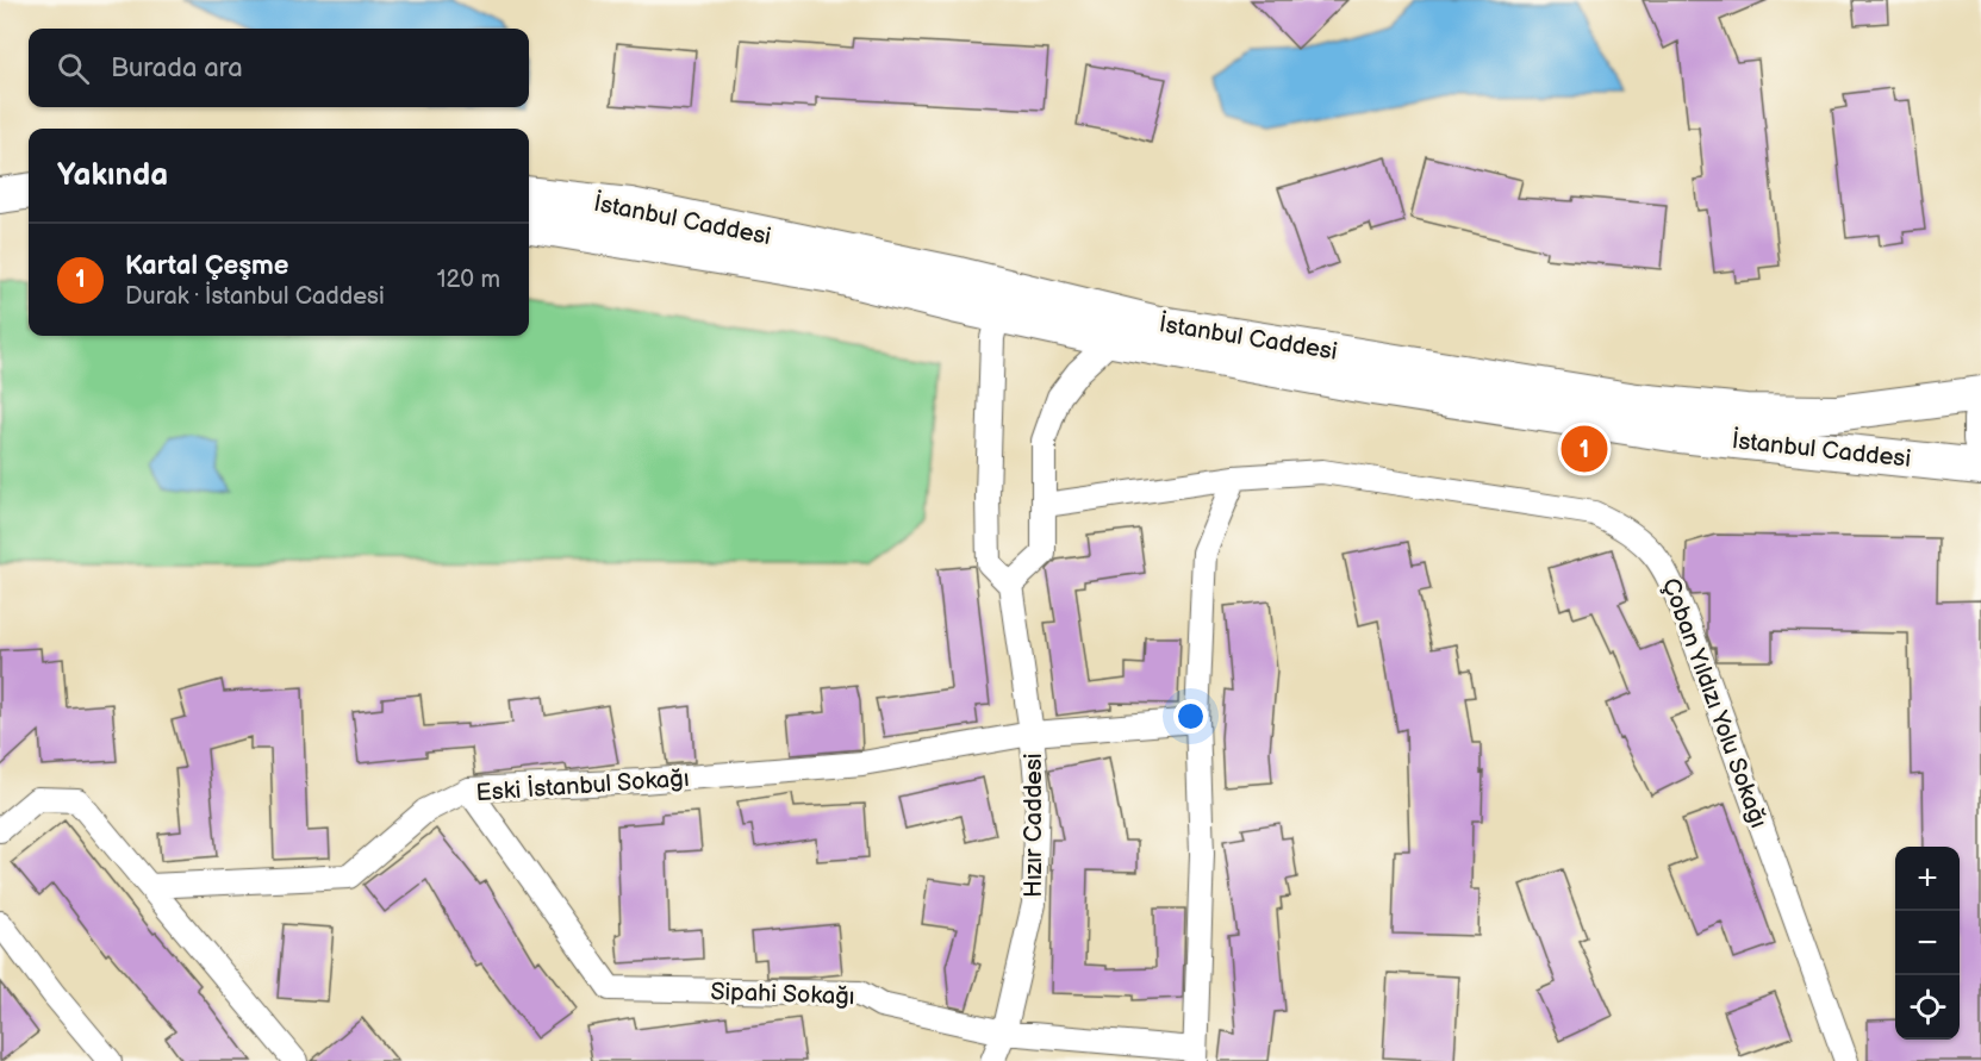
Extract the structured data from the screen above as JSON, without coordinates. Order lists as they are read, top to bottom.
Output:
{
  "streets": {
    "main road": ["İstanbul Caddesi"],
    "street": [
      "Çoban Yıldızı Yolu Sokağı",
      "Eski İstanbul Sokağı",
      "Hızır Caddesi",
      "Sipahi Sokağı"
    ]
  },
  "crossings": [
    ["Eski İstanbul Sokağı", "Hızır Caddesi"],
    ["Eski İstanbul Sokağı", "Sipahi Sokağı"],
    ["Hızır Caddesi", "Sipahi Sokağı"]
  ],
  "page": {
    "search": "Burada ara",
    "heading": "Yakında",
    "list": [
      {
        "mark": "1",
        "name": "Kartal Çeşme",
        "note": "Durak · İstanbul Caddesi",
        "value": "120 m"
      }
    ],
    "pins": "1",
    "map_buttons": ["+", "−"]
  }
}
